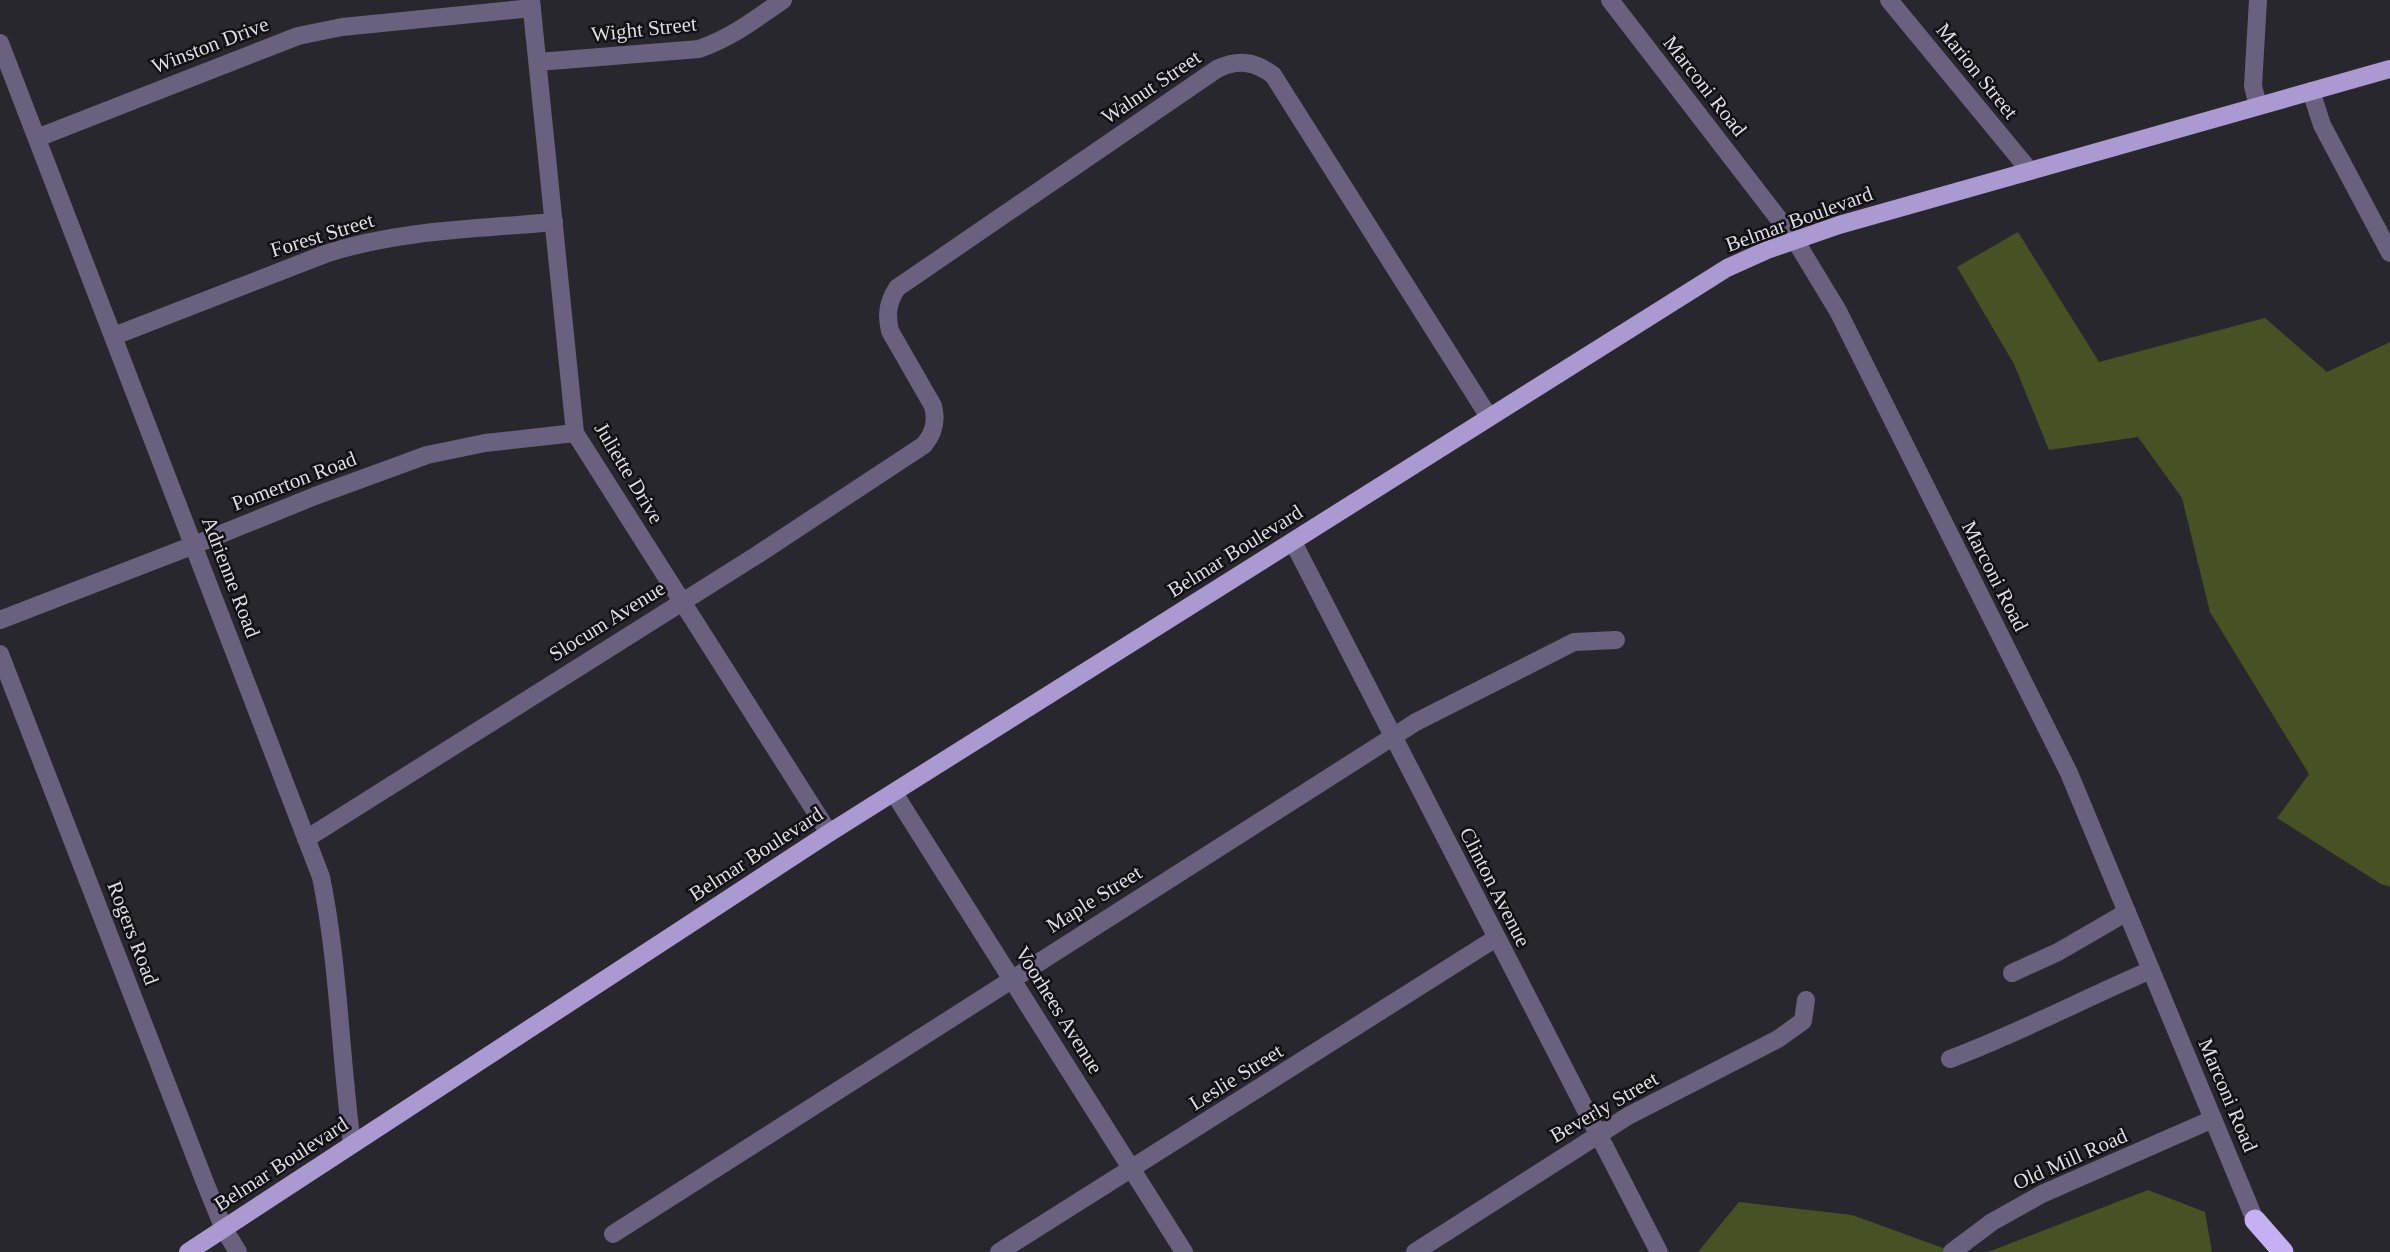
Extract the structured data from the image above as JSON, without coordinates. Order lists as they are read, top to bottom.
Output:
{
  "streets": {
    "main road": ["Belmar Boulevard"],
    "street": [
      "Wight Street",
      "Winston Drive",
      "Marion Street",
      "Marconi Road",
      "Walnut Street",
      "Forest Street",
      "Juliette Drive",
      "Pomerton Road",
      "Adrienne Road",
      "Slocum Avenue",
      "Clinton Avenue",
      "Maple Street",
      "Rogers Road",
      "Voorhees Avenue",
      "Leslie Street",
      "Beverly Street",
      "Old Mill Road"
    ]
  },
  "crossings": [
    ["Wight Street", "Juliette Drive"],
    ["Winston Drive", "Juliette Drive"],
    ["Winston Drive", "Adrienne Road"],
    ["Marion Street", "Belmar Boulevard"],
    ["Marconi Road", "Belmar Boulevard"],
    ["Marconi Road", "Old Mill Road"],
    ["Walnut Street", "Belmar Boulevard"],
    ["Walnut Street", "Slocum Avenue"],
    ["Belmar Boulevard", "Juliette Drive"],
    ["Belmar Boulevard", "Adrienne Road"],
    ["Belmar Boulevard", "Clinton Avenue"],
    ["Belmar Boulevard", "Rogers Road"],
    ["Belmar Boulevard", "Voorhees Avenue"],
    ["Forest Street", "Juliette Drive"],
    ["Forest Street", "Adrienne Road"],
    ["Juliette Drive", "Pomerton Road"],
    ["Juliette Drive", "Slocum Avenue"],
    ["Pomerton Road", "Adrienne Road"],
    ["Adrienne Road", "Slocum Avenue"],
    ["Clinton Avenue", "Maple Street"],
    ["Clinton Avenue", "Leslie Street"],
    ["Clinton Avenue", "Beverly Street"],
    ["Maple Street", "Voorhees Avenue"],
    ["Voorhees Avenue", "Leslie Street"]
  ]
}
